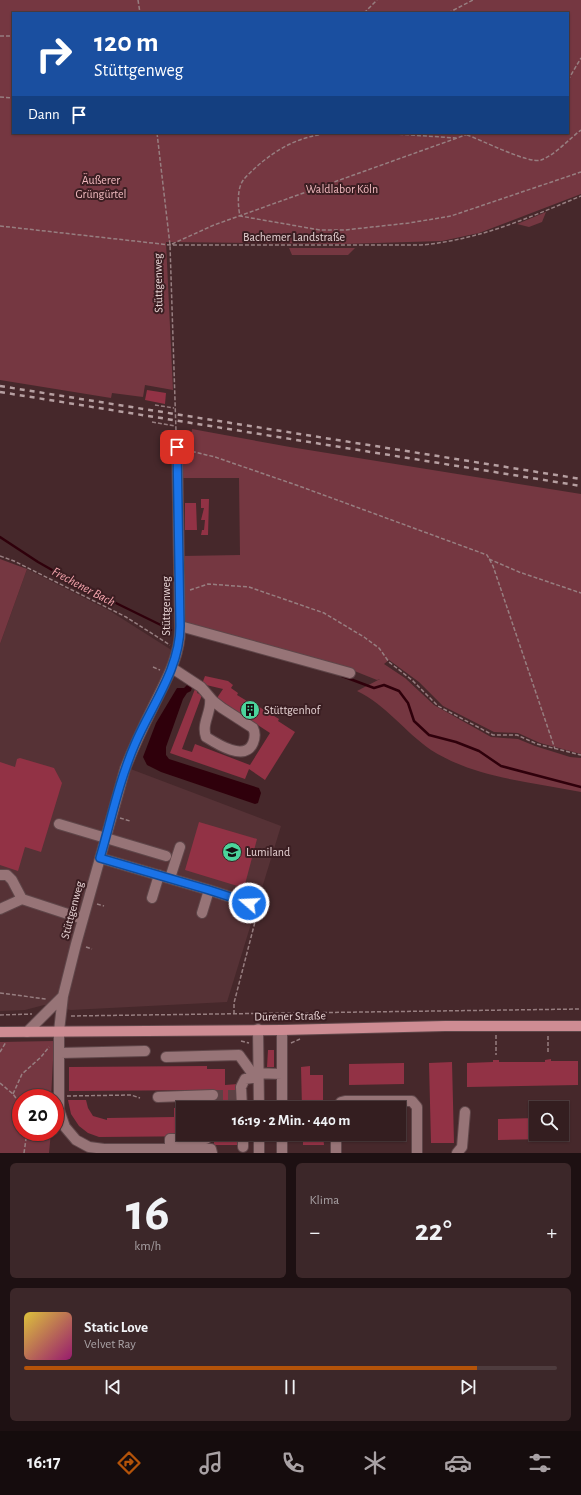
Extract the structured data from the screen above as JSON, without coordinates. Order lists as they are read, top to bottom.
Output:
{
  "streets": {
    "main road": ["Dürener Straße"],
    "street": ["Stüttgenweg"],
    "path": ["Bachemer Landstraße"]
  },
  "crossings": [
    ["Bachemer Landstraße", "Stüttgenweg"],
    ["Stüttgenweg", "Dürener Straße"]
  ],
  "water": ["Frechener Bach"],
  "parks": ["Äußerer Grüngürtel", "Waldlabor Köln"],
  "places": {
    "building": ["Stüttgenhof"],
    "school or university": ["Lumiland"]
  },
  "page": {
    "turn": ["120 m", "Stüttgenweg"],
    "then": "Dann",
    "limit": "20",
    "trip": "16:19 · 2 Min. · 440 m",
    "tile": [
      ["16", "km/h"],
      "Klima"
    ],
    "heat": ["−", "22°", "+"],
    "song": ["Static Love", "Velvet Ray"],
    "tabs": "16:17"
  }
}
